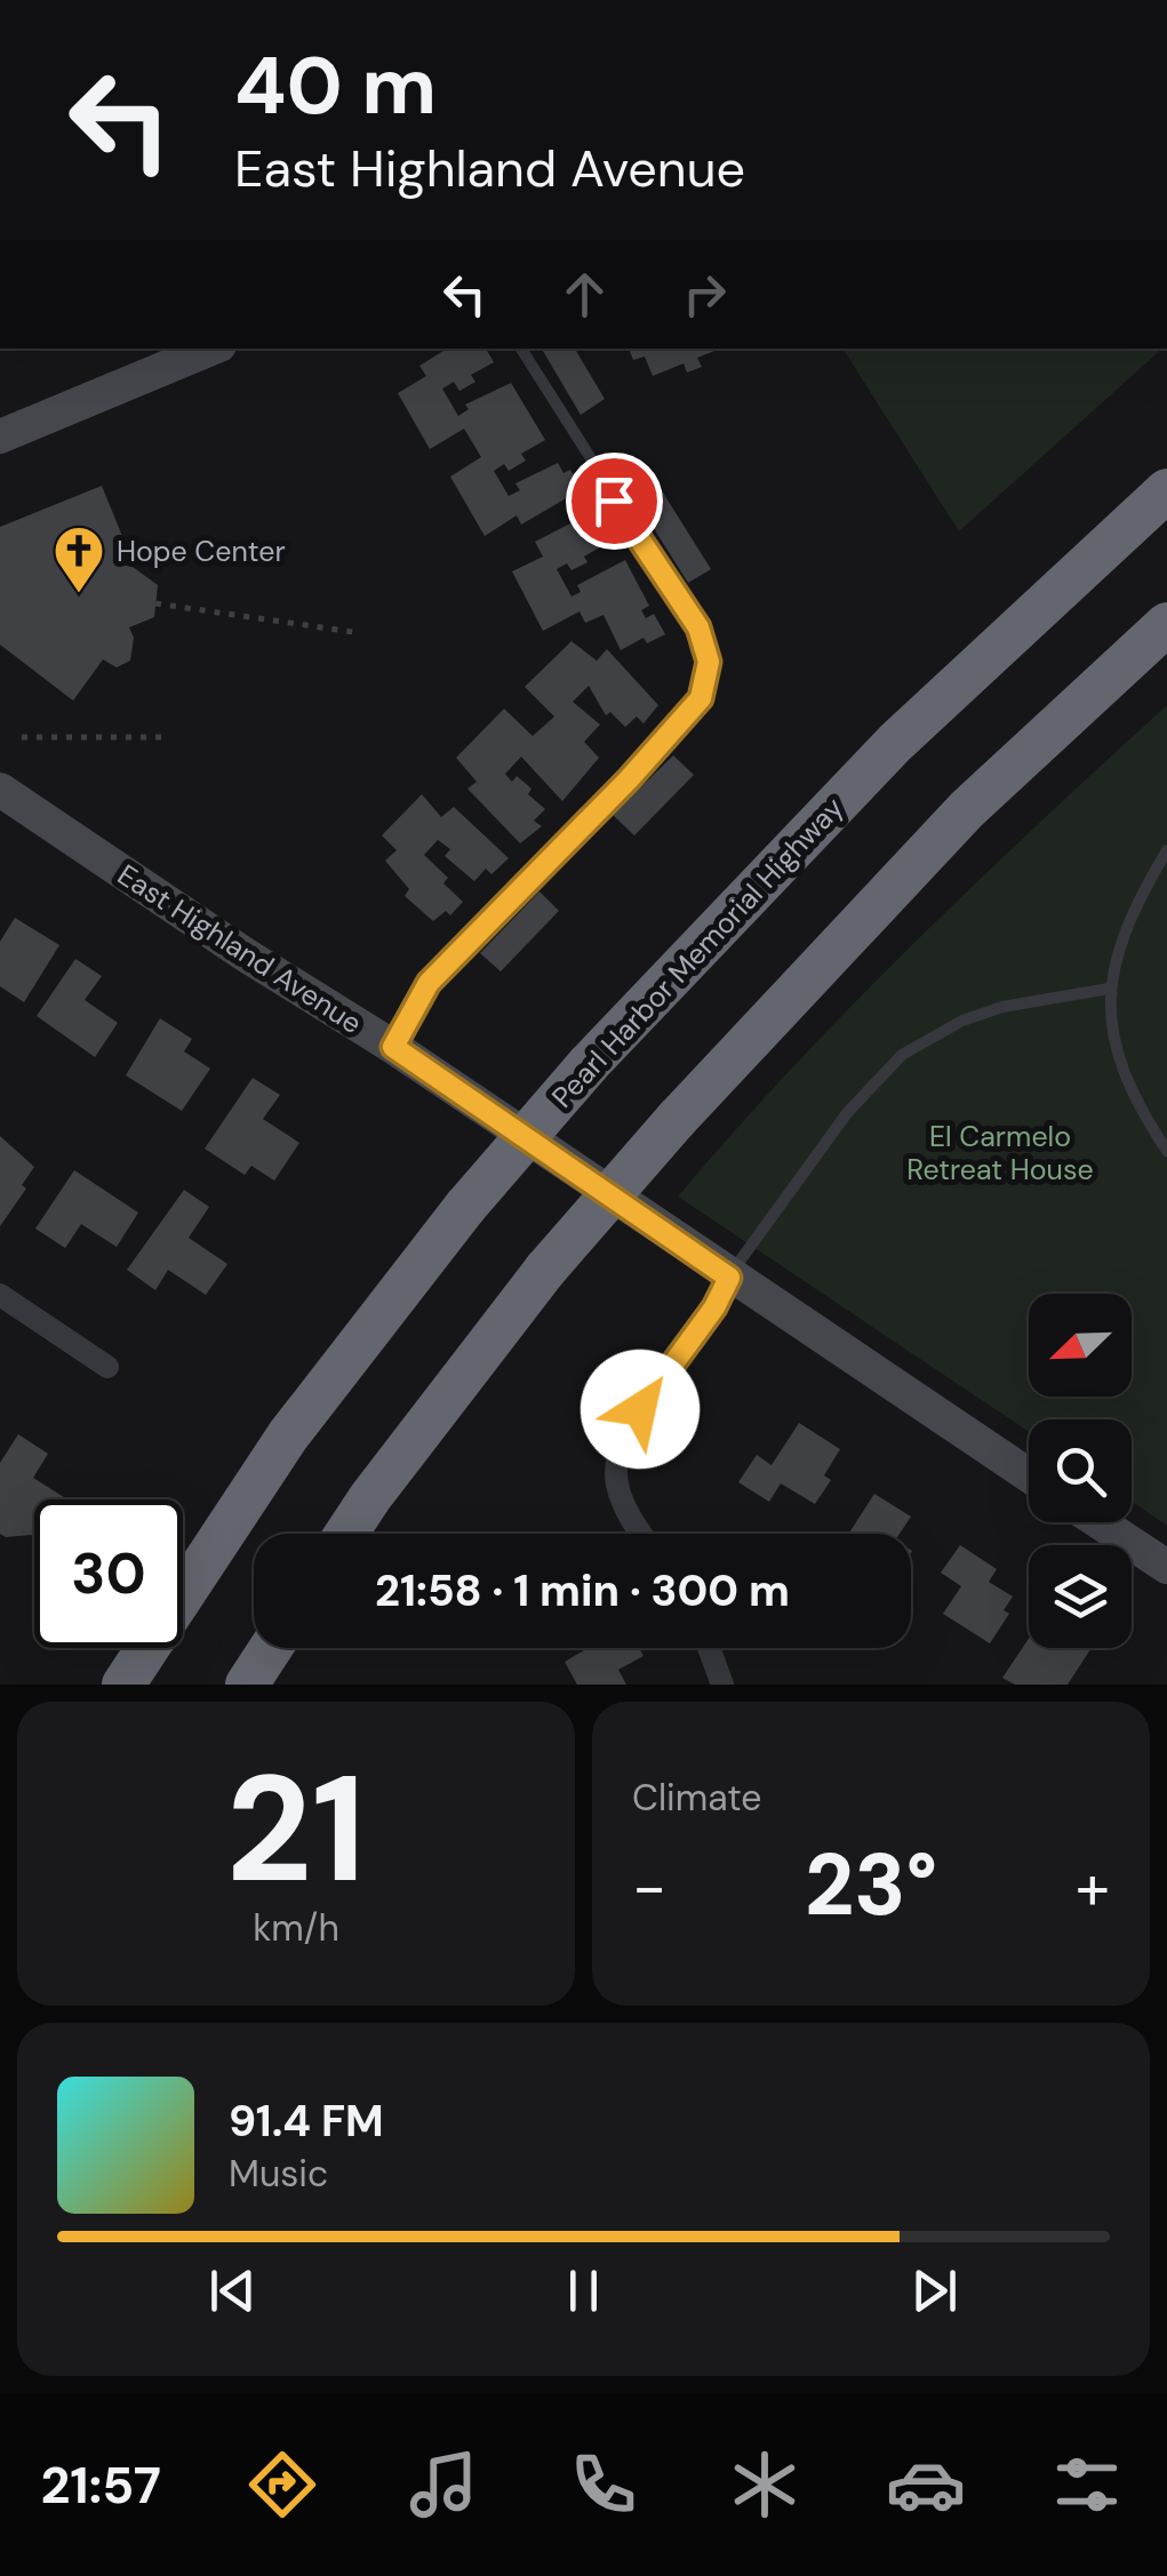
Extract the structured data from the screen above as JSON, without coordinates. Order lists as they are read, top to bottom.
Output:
{
  "streets": {
    "highway": ["Pearl Harbor Memorial Highway"],
    "main road": ["East Highland Avenue"]
  },
  "parks": ["El Carmelo Retreat House"],
  "places": {
    "church": ["Hope Center"]
  },
  "north": "bottom left",
  "page": {
    "turn": ["40 m", "East Highland Avenue"],
    "limit": "30",
    "trip": "21:58 · 1 min · 300 m",
    "tile": [
      ["21", "km/h"],
      "Climate"
    ],
    "heat": ["−", "23°", "+"],
    "song": ["91.4 FM", "Music"],
    "tabs": "21:57"
  }
}
